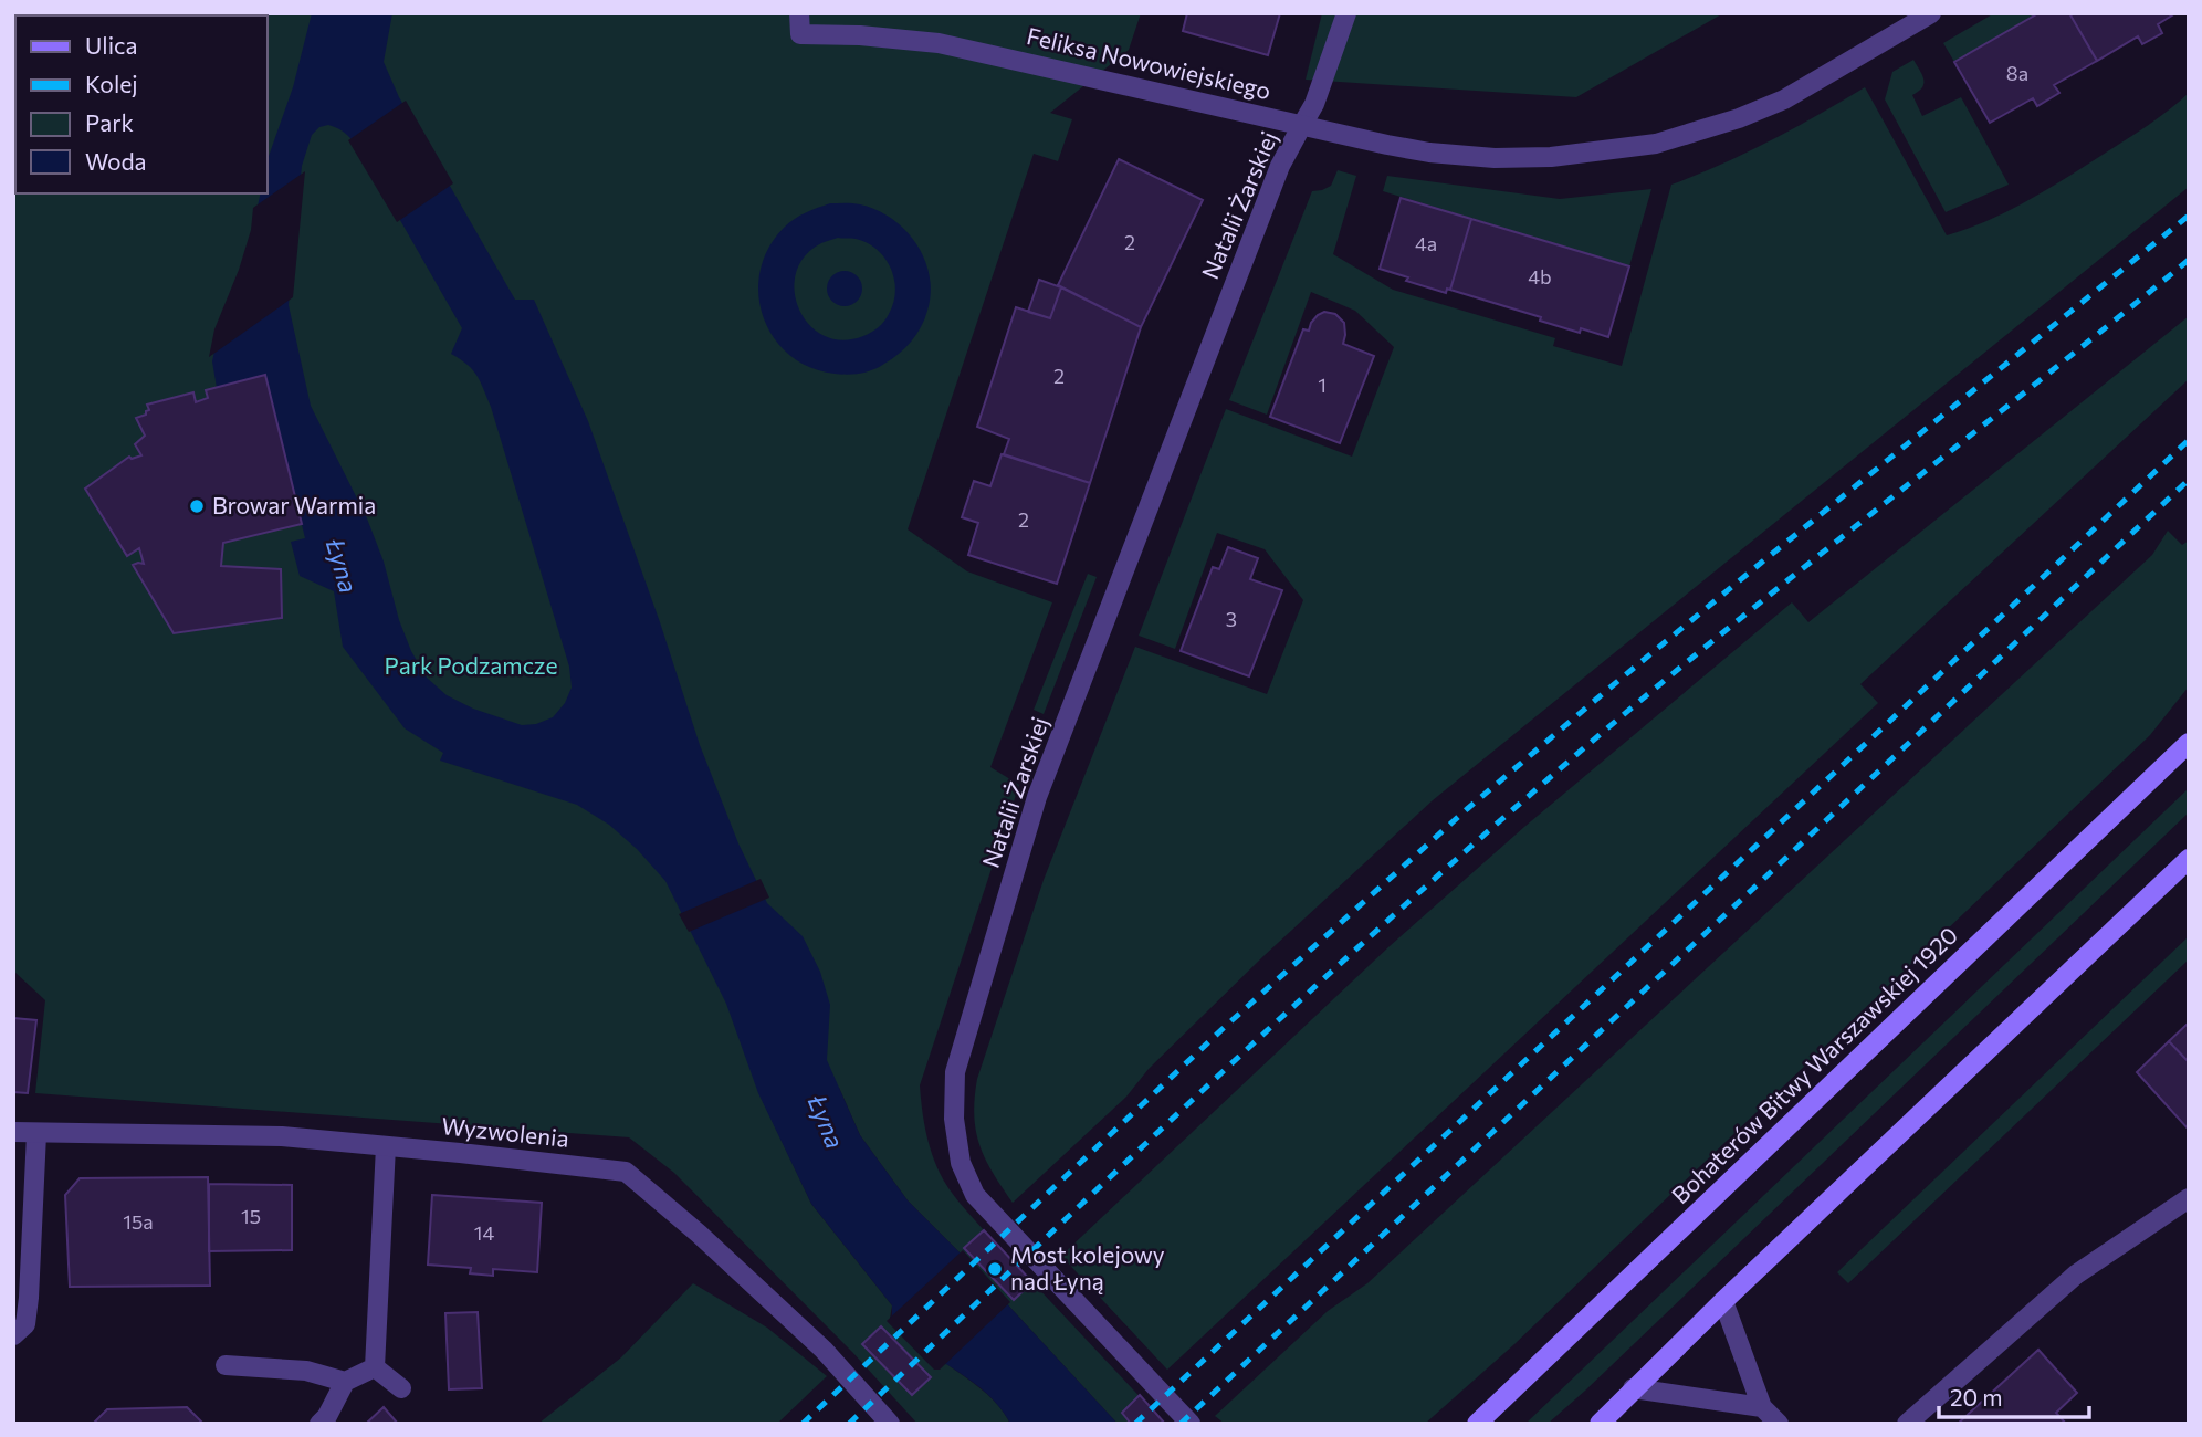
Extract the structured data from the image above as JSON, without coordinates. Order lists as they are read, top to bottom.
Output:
{
  "streets": {
    "main road": ["Bohaterów Bitwy Warszawskiej 1920"],
    "street": ["Feliksa Nowowiejskiego", "Natalii Żarskiej", "Wyzwolenia"]
  },
  "crossings": [
    ["Feliksa Nowowiejskiego", "Natalii Żarskiej"]
  ],
  "water": ["Łyna"],
  "parks": ["Park Podzamcze"],
  "places": ["Browar Warmia", "Most kolejowy nad Łyną"],
  "house_numbers": [
    "8a",
    "2",
    "4a",
    "4b",
    "2",
    "1",
    "2",
    "3",
    "15",
    "15a",
    "14"
  ],
  "legend": [
    "Ulica",
    "Kolej",
    "Park",
    "Woda"
  ],
  "scale_bar": "20 m"
}
